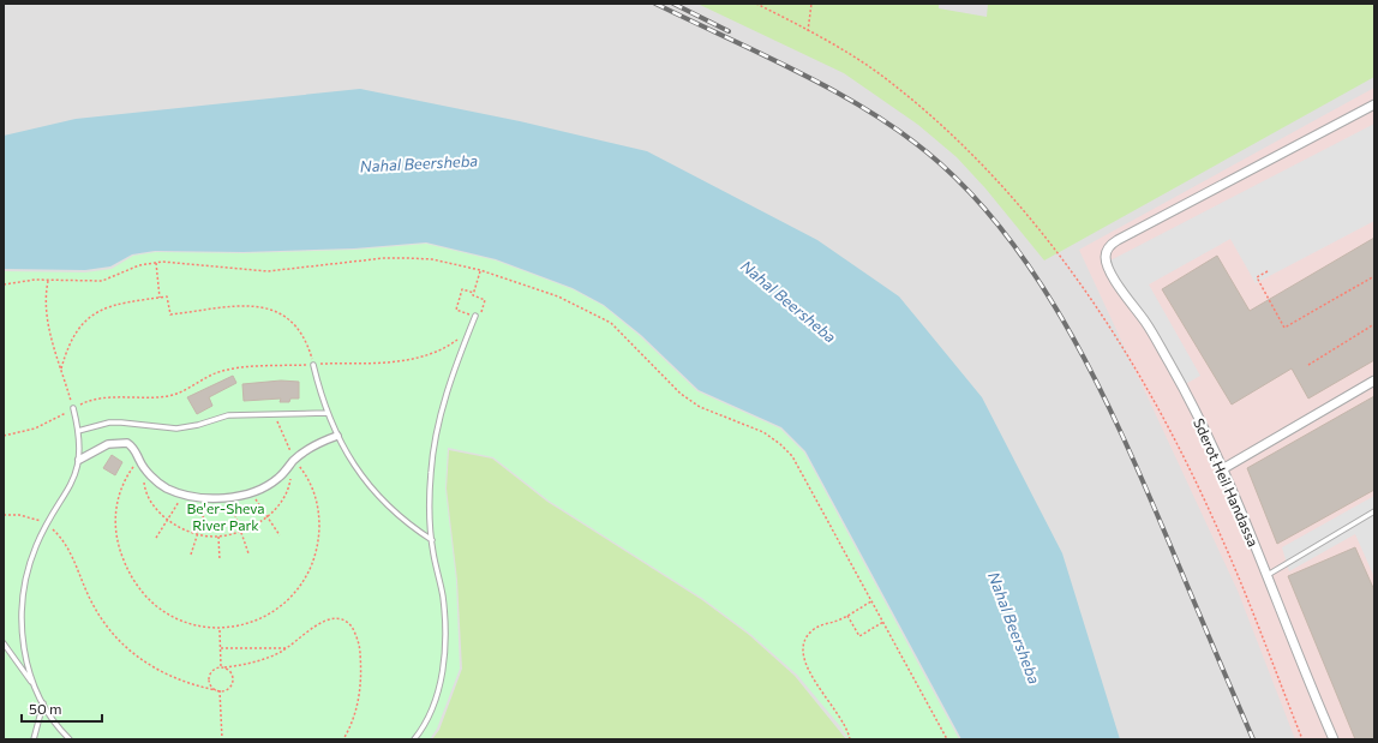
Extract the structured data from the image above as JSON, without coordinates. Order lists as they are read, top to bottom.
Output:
{
  "streets": {
    "street": ["Sderot Heil Handassa"]
  },
  "water": ["Nahal Beersheba"],
  "parks": ["Be'er-Sheva River Park"],
  "scale_bar": "50 m"
}
